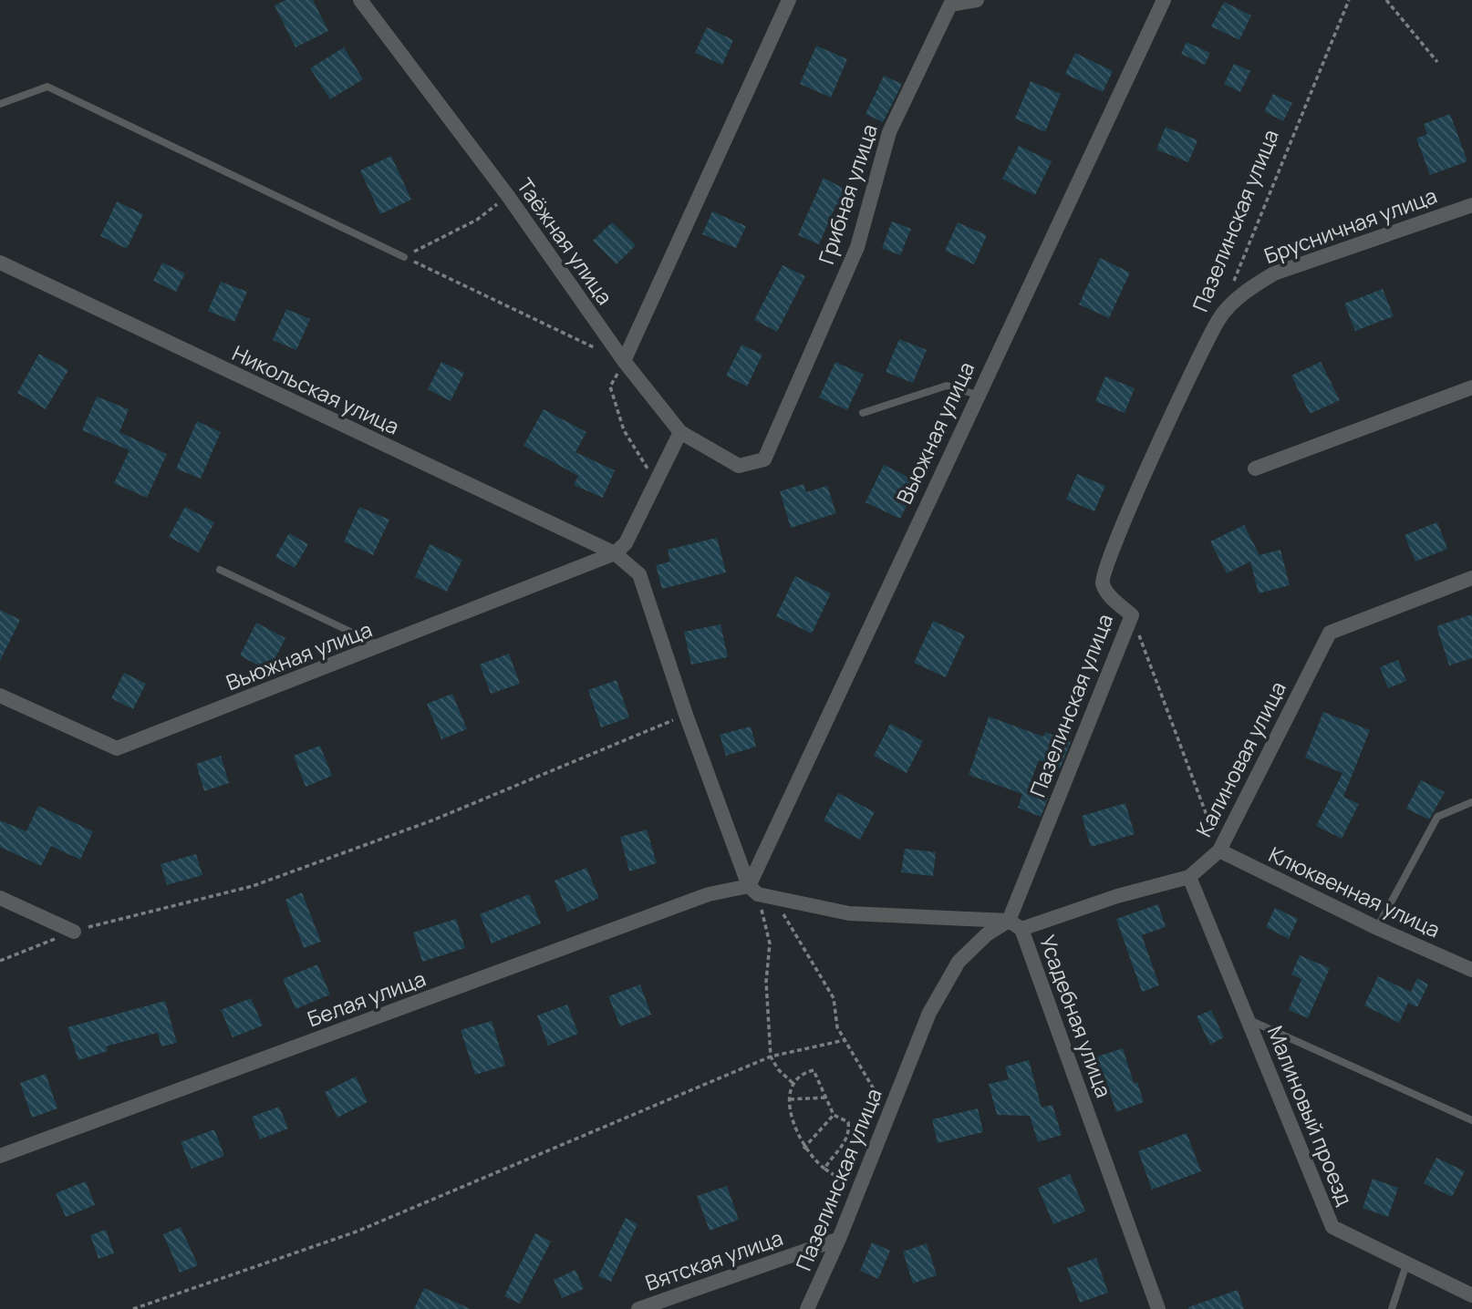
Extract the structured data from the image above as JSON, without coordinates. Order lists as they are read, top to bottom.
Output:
{
  "streets": {
    "street": [
      "Грибная улица",
      "Пазелинская улица",
      "Брусничная улица",
      "Таёжная улица",
      "Никольская улица",
      "Вьюжная улица",
      "Калиновая улица",
      "Клюквенная улица",
      "Белая улица",
      "Усадебная улица",
      "Малиновый проезд",
      "Вятская улица"
    ]
  },
  "crossings": [
    ["Грибная улица", "Таёжная улица"],
    ["Пазелинская улица", "Брусничная улица"],
    ["Пазелинская улица", "Усадебная улица"],
    ["Пазелинская улица", "Вятская улица"],
    ["Никольская улица", "Вьюжная улица"],
    ["Никольская улица", "Белая улица"],
    ["Вьюжная улица", "Белая улица"],
    ["Калиновая улица", "Клюквенная улица"],
    ["Калиновая улица", "Усадебная улица"],
    ["Калиновая улица", "Малиновый проезд"]
  ]
}
